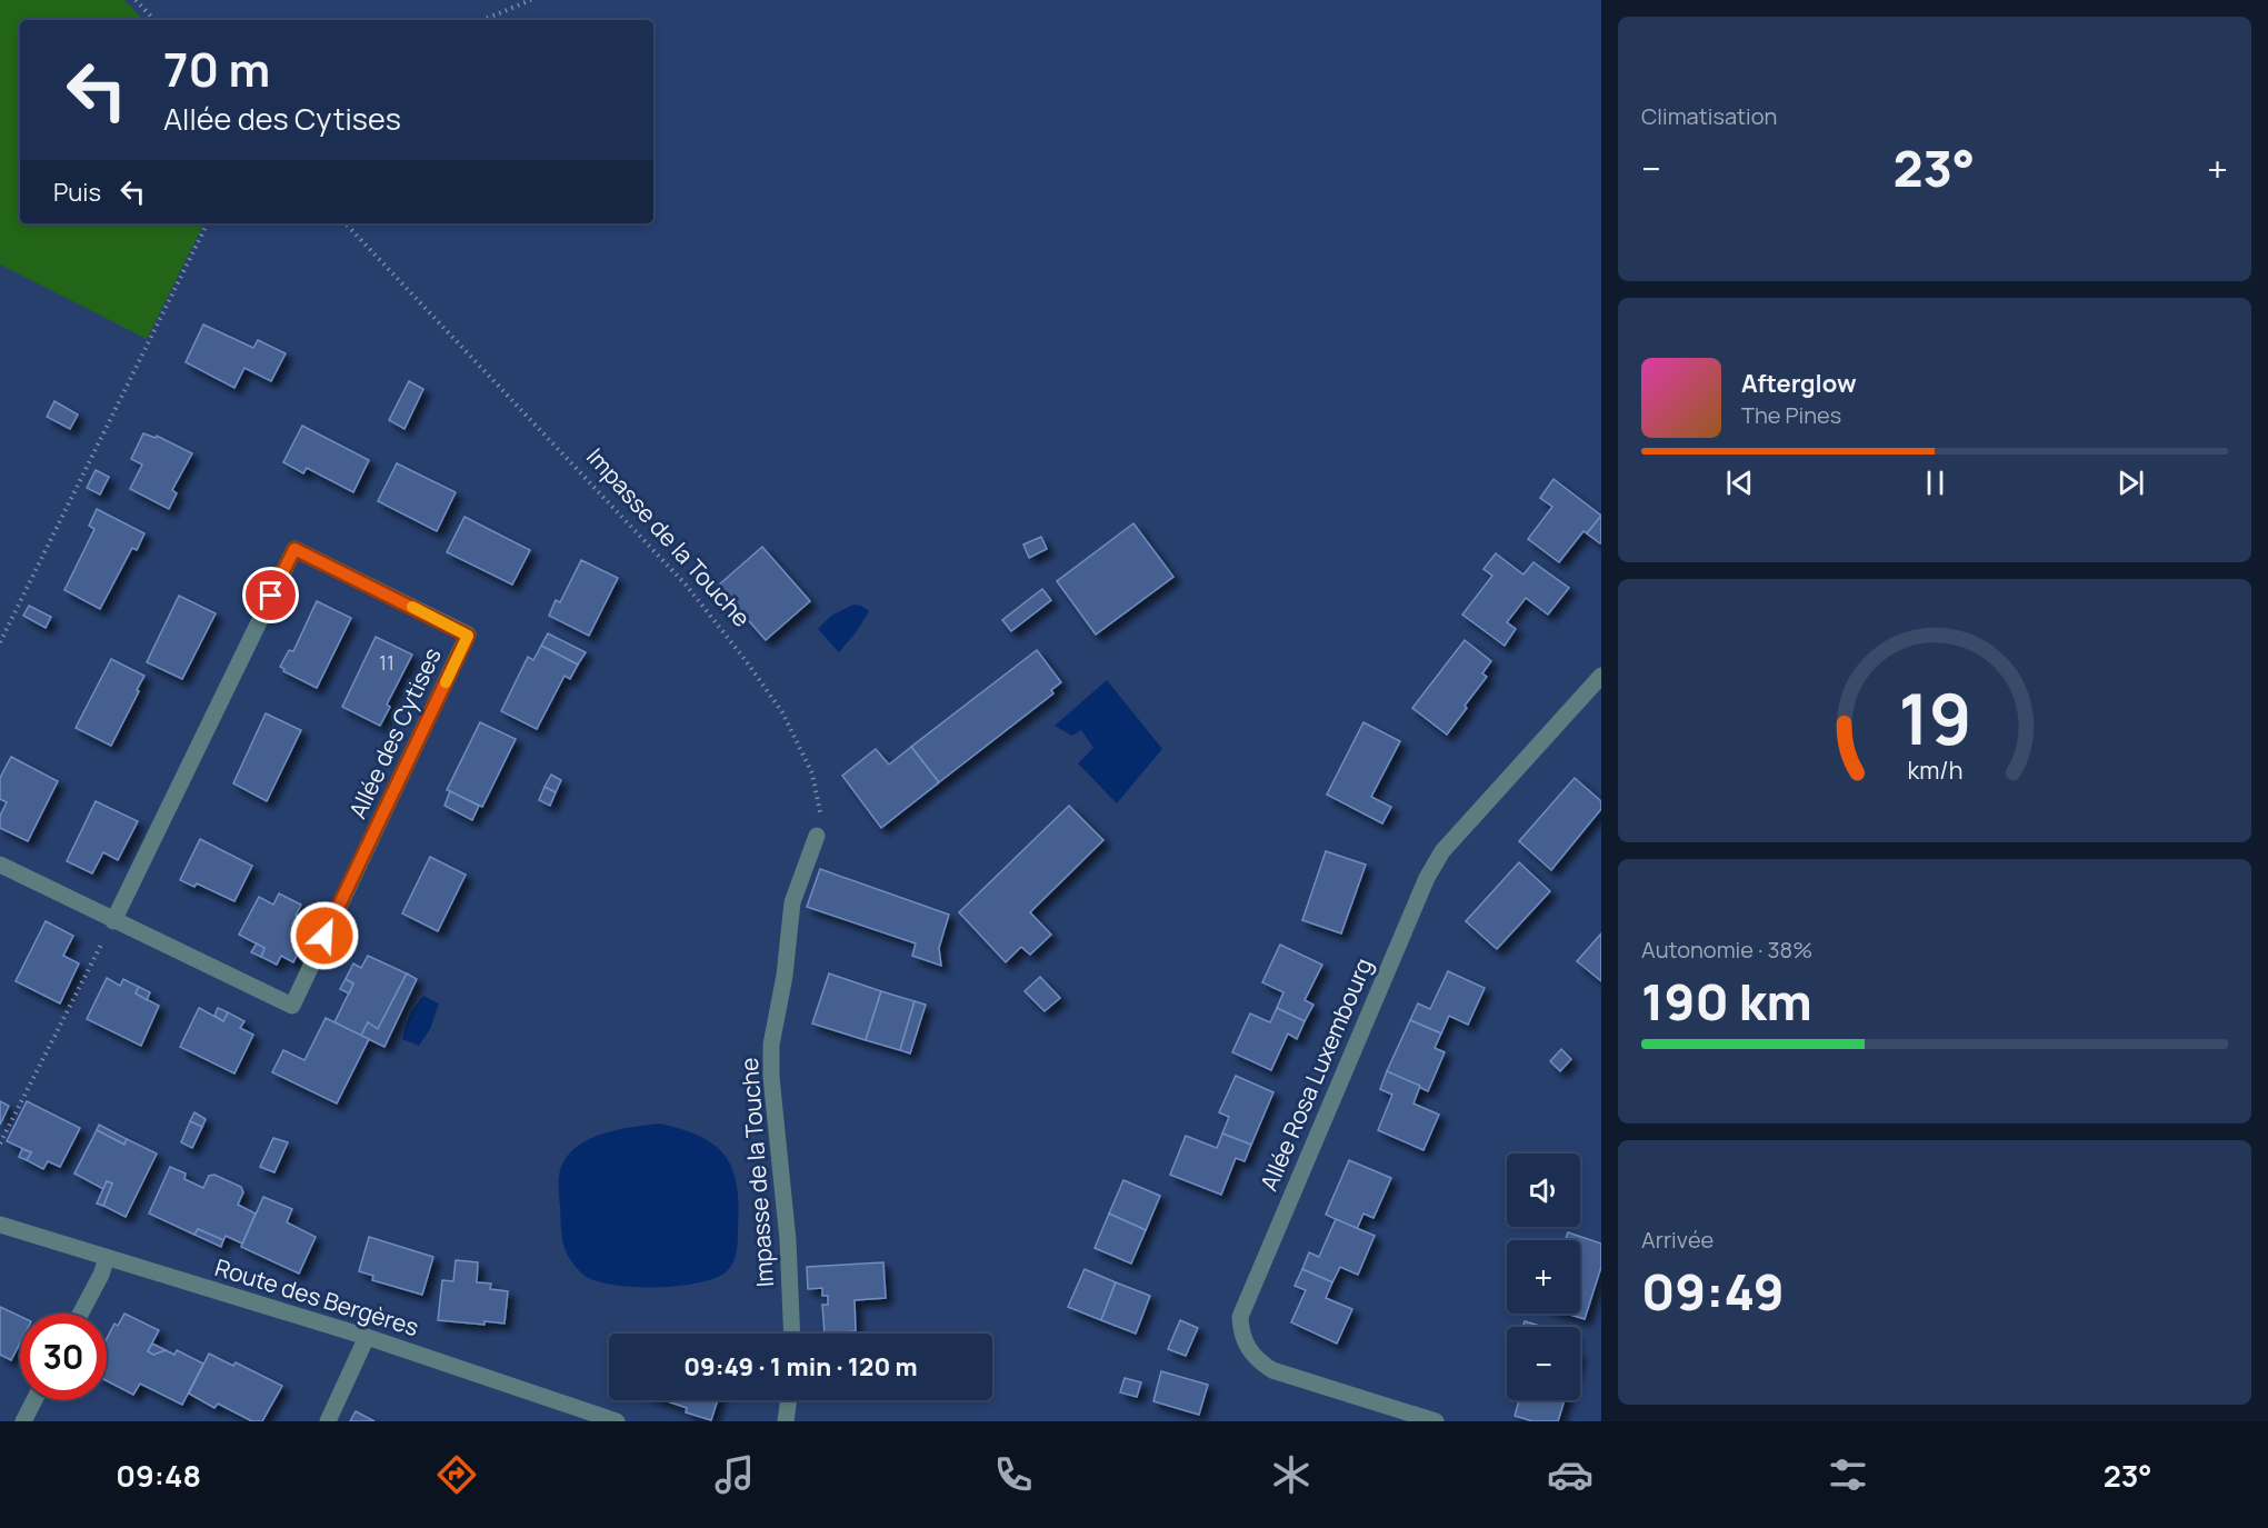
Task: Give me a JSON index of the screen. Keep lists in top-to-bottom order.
{
  "streets": {
    "street": [
      "Impasse de la Touche",
      "Allée des Cytises",
      "Allée Rosa Luxembourg",
      "Route des Bergères"
    ]
  },
  "house_numbers": ["11"],
  "page": {
    "tile": [
      "Climatisation",
      ["Autonomie · 38%", "190 km"],
      ["Arrivée", "09:49"]
    ],
    "turn": ["70 m", "Allée des Cytises"],
    "heat": ["−", "23°", "+"],
    "then": "Puis",
    "song": ["Afterglow", "The Pines"],
    "map_buttons": ["+", "−"],
    "limit": "30",
    "trip": "09:49 · 1 min · 120 m",
    "tabs": ["09:48", "23°"],
    "gauge": ["19", "km/h"]
  }
}
